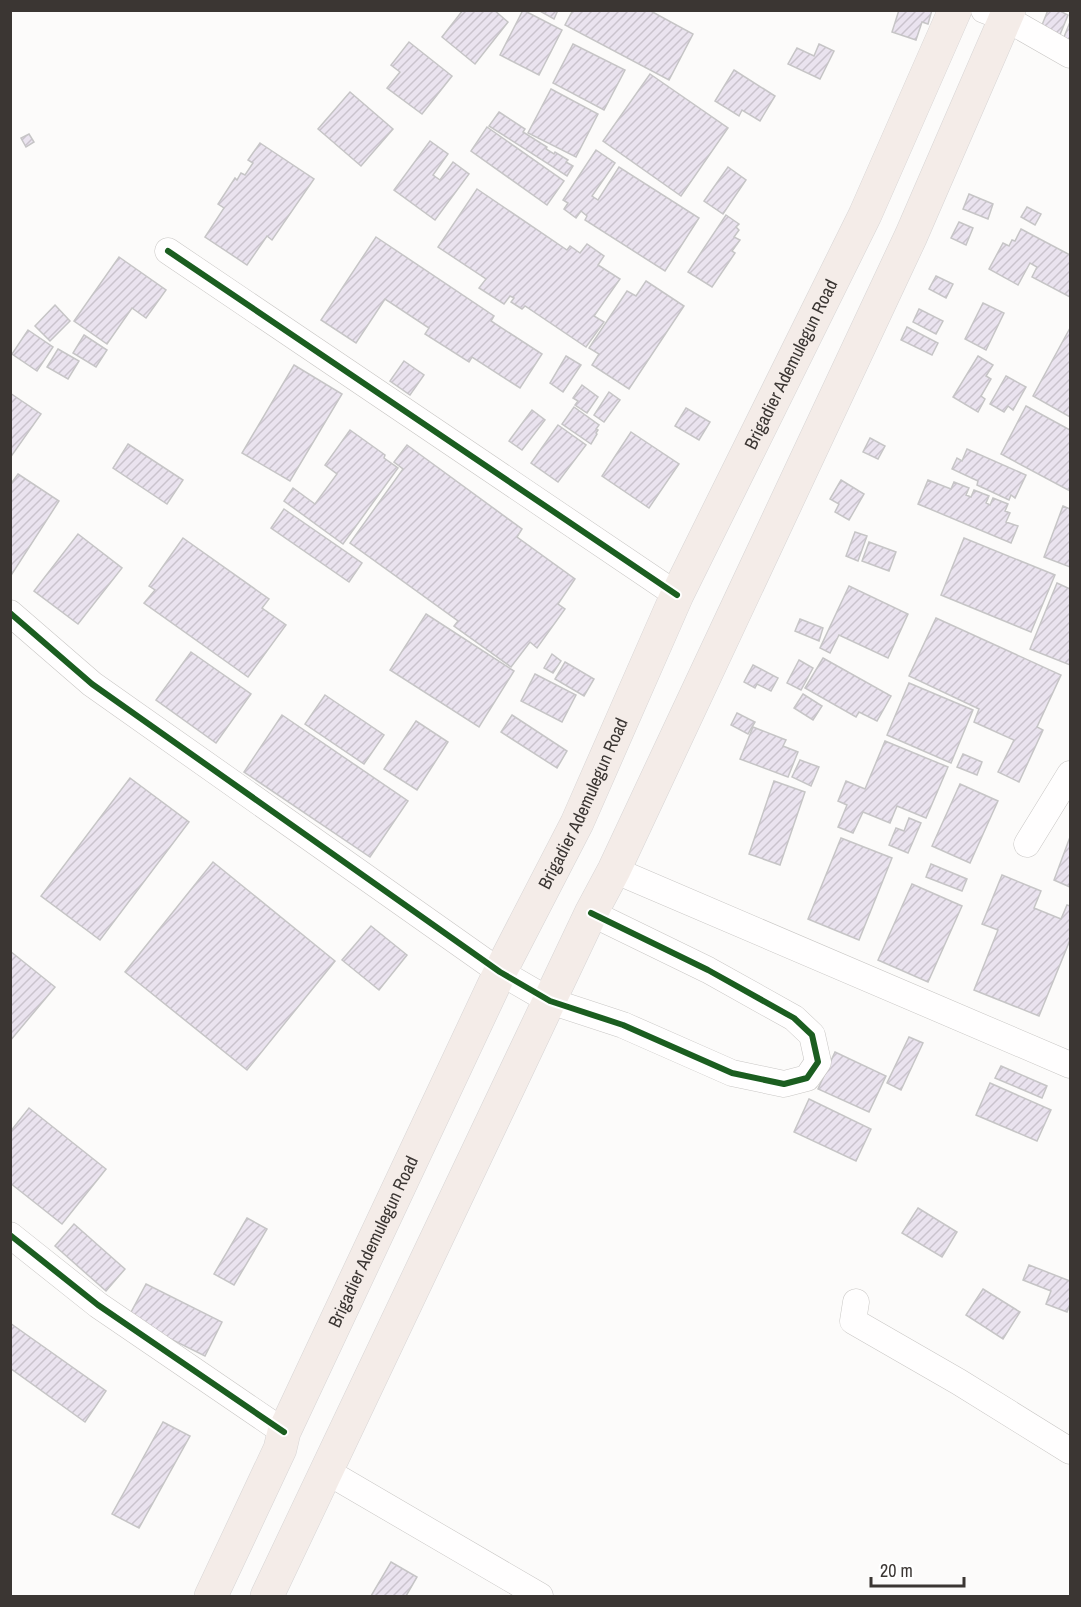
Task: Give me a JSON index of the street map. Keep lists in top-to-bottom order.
{
  "streets": {
    "main road": ["Brigadier Ademulegun Road"]
  },
  "scale_bar": "20 m"
}
